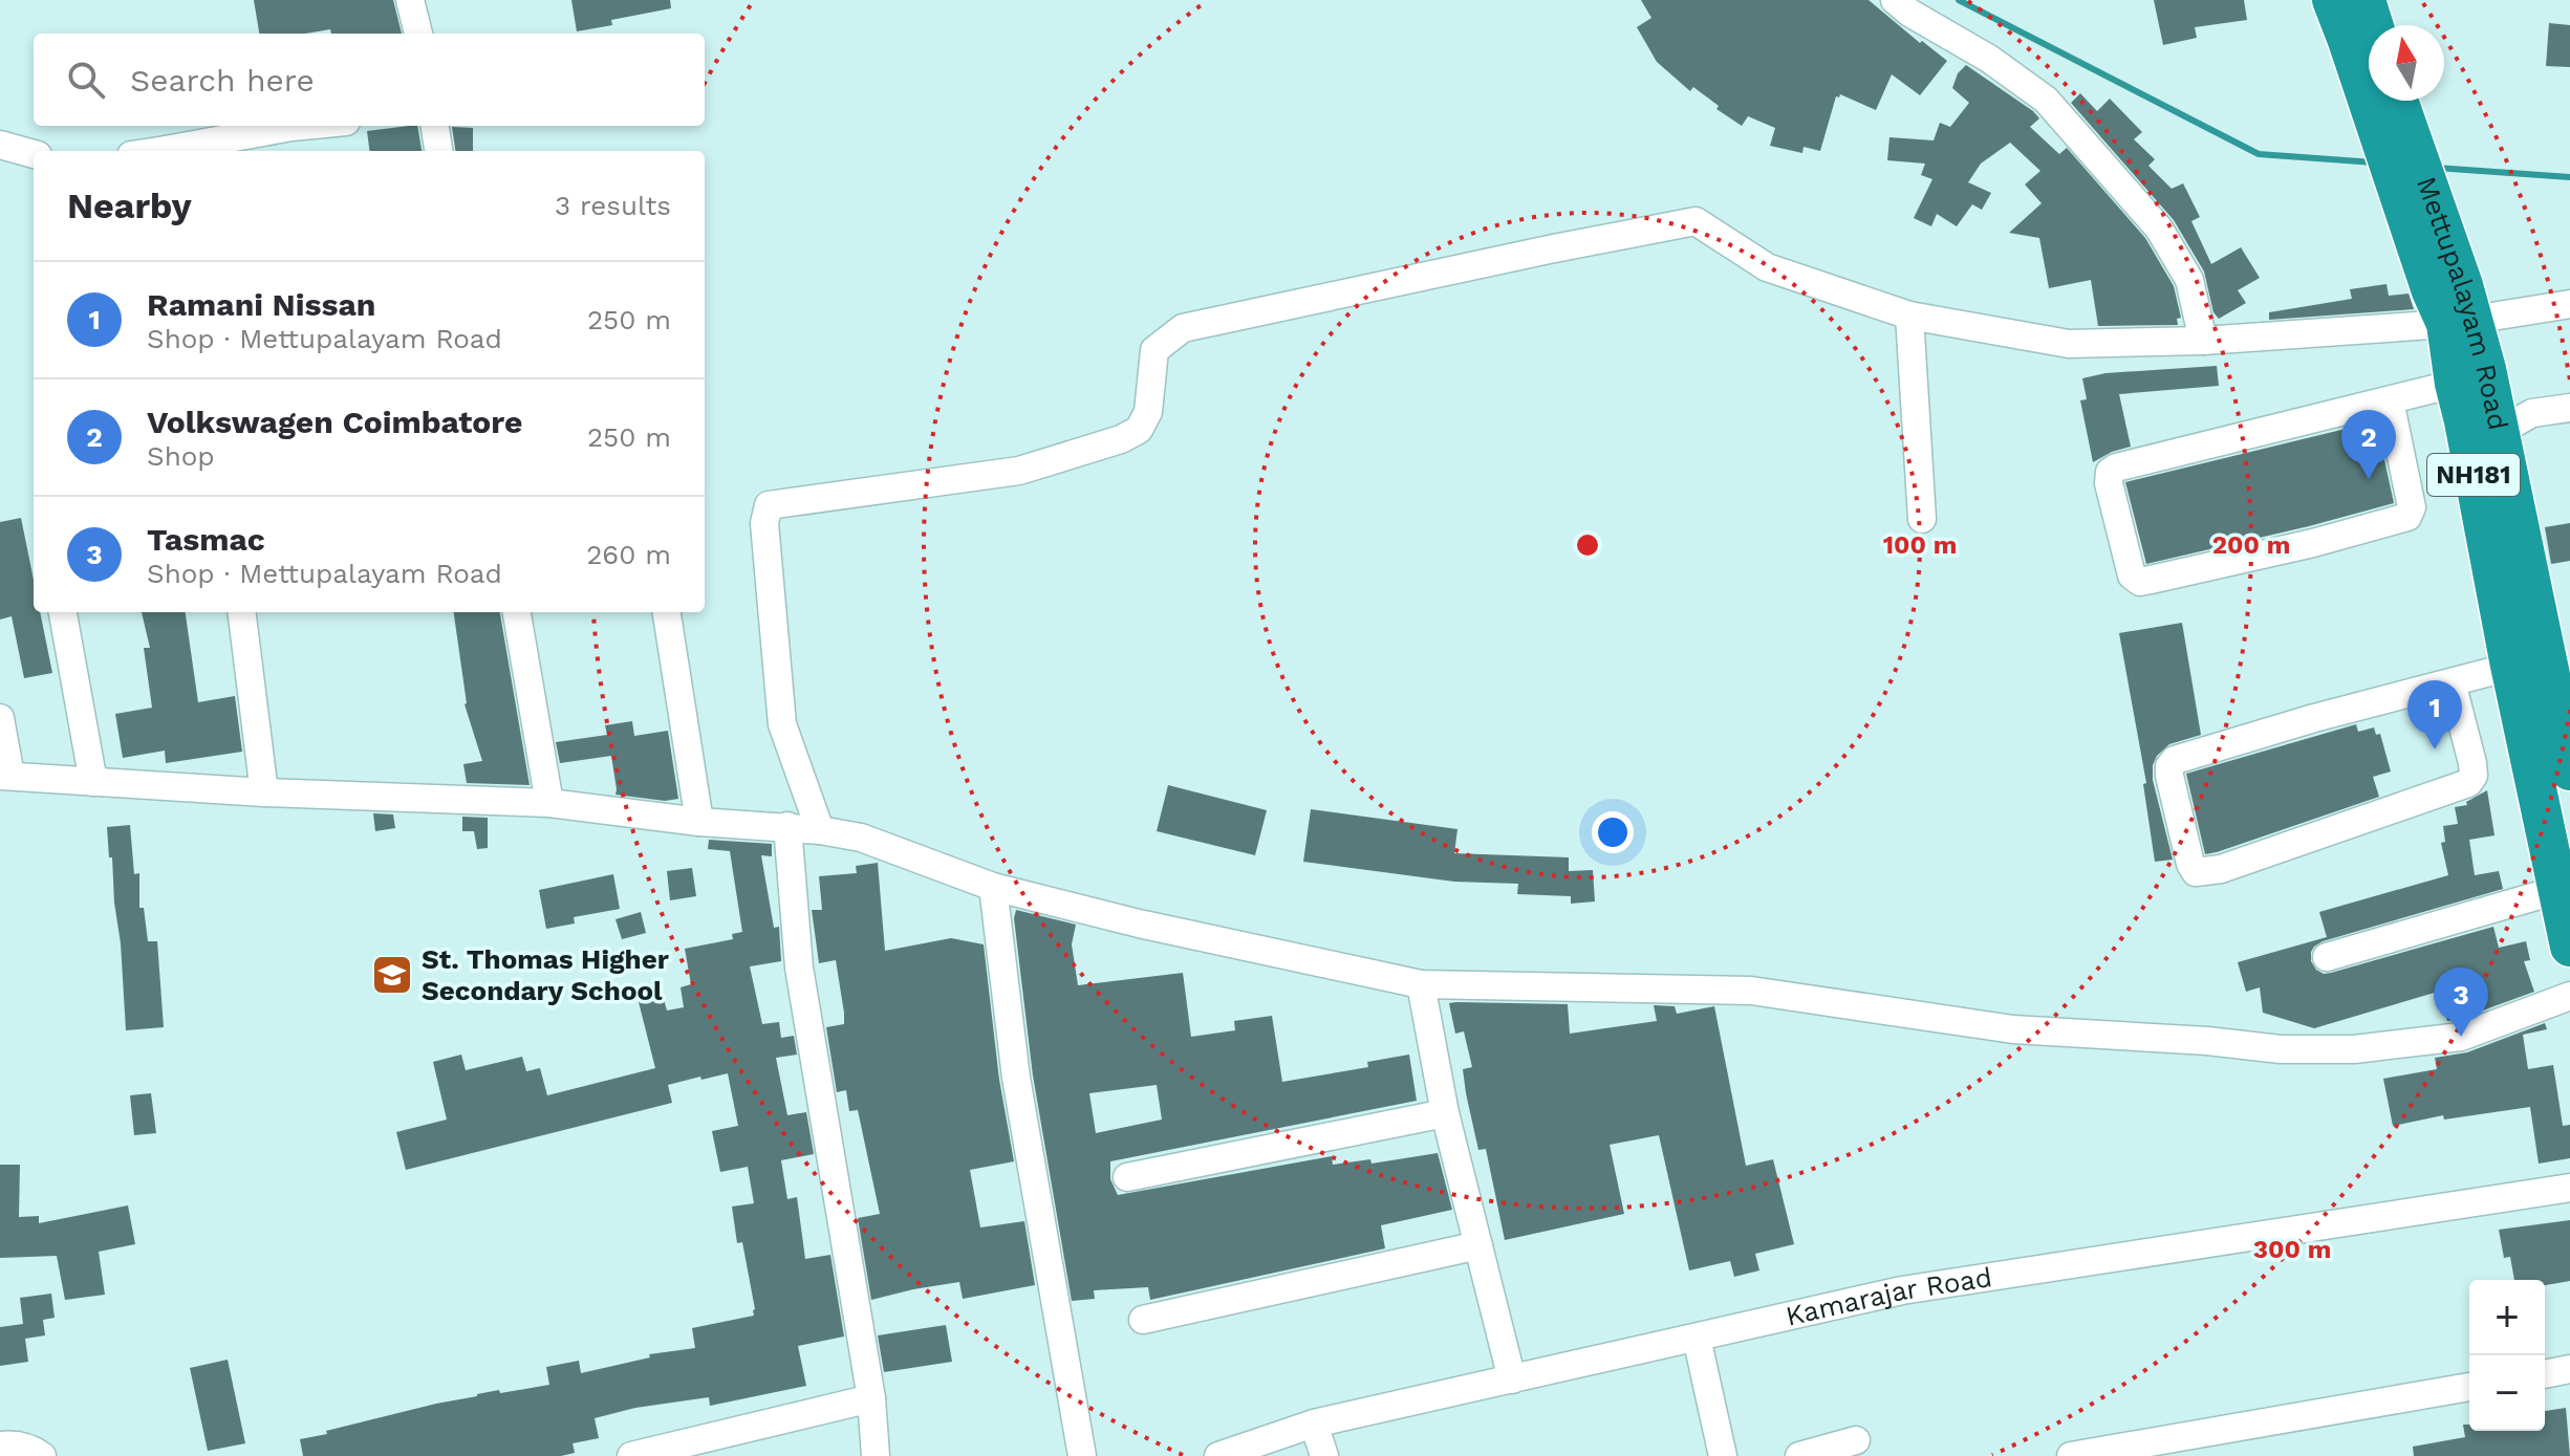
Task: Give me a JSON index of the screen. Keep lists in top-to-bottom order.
{
  "streets": {
    "highway": ["Mettupalayam Road", "NH181"],
    "street": ["Kamarajar Road"]
  },
  "crossings": [
    ["Mettupalayam Road", "NH181"]
  ],
  "places": {
    "school or university": ["St. Thomas Higher Secondary School"]
  },
  "north": "top",
  "page": {
    "search": "Search here",
    "heading": ["Nearby", "3 results"],
    "list": [
      {
        "mark": "1",
        "name": "Ramani Nissan",
        "note": "Shop · Mettupalayam Road",
        "value": "250 m"
      },
      {
        "mark": "2",
        "name": "Volkswagen Coimbatore",
        "note": "Shop",
        "value": "250 m"
      },
      {
        "mark": "3",
        "name": "Tasmac",
        "note": "Shop · Mettupalayam Road",
        "value": "260 m"
      }
    ],
    "pins": ["2", "1", "3"],
    "map_buttons": ["+", "−"]
  },
  "rings": ["100 m", "200 m", "300 m"]
}
